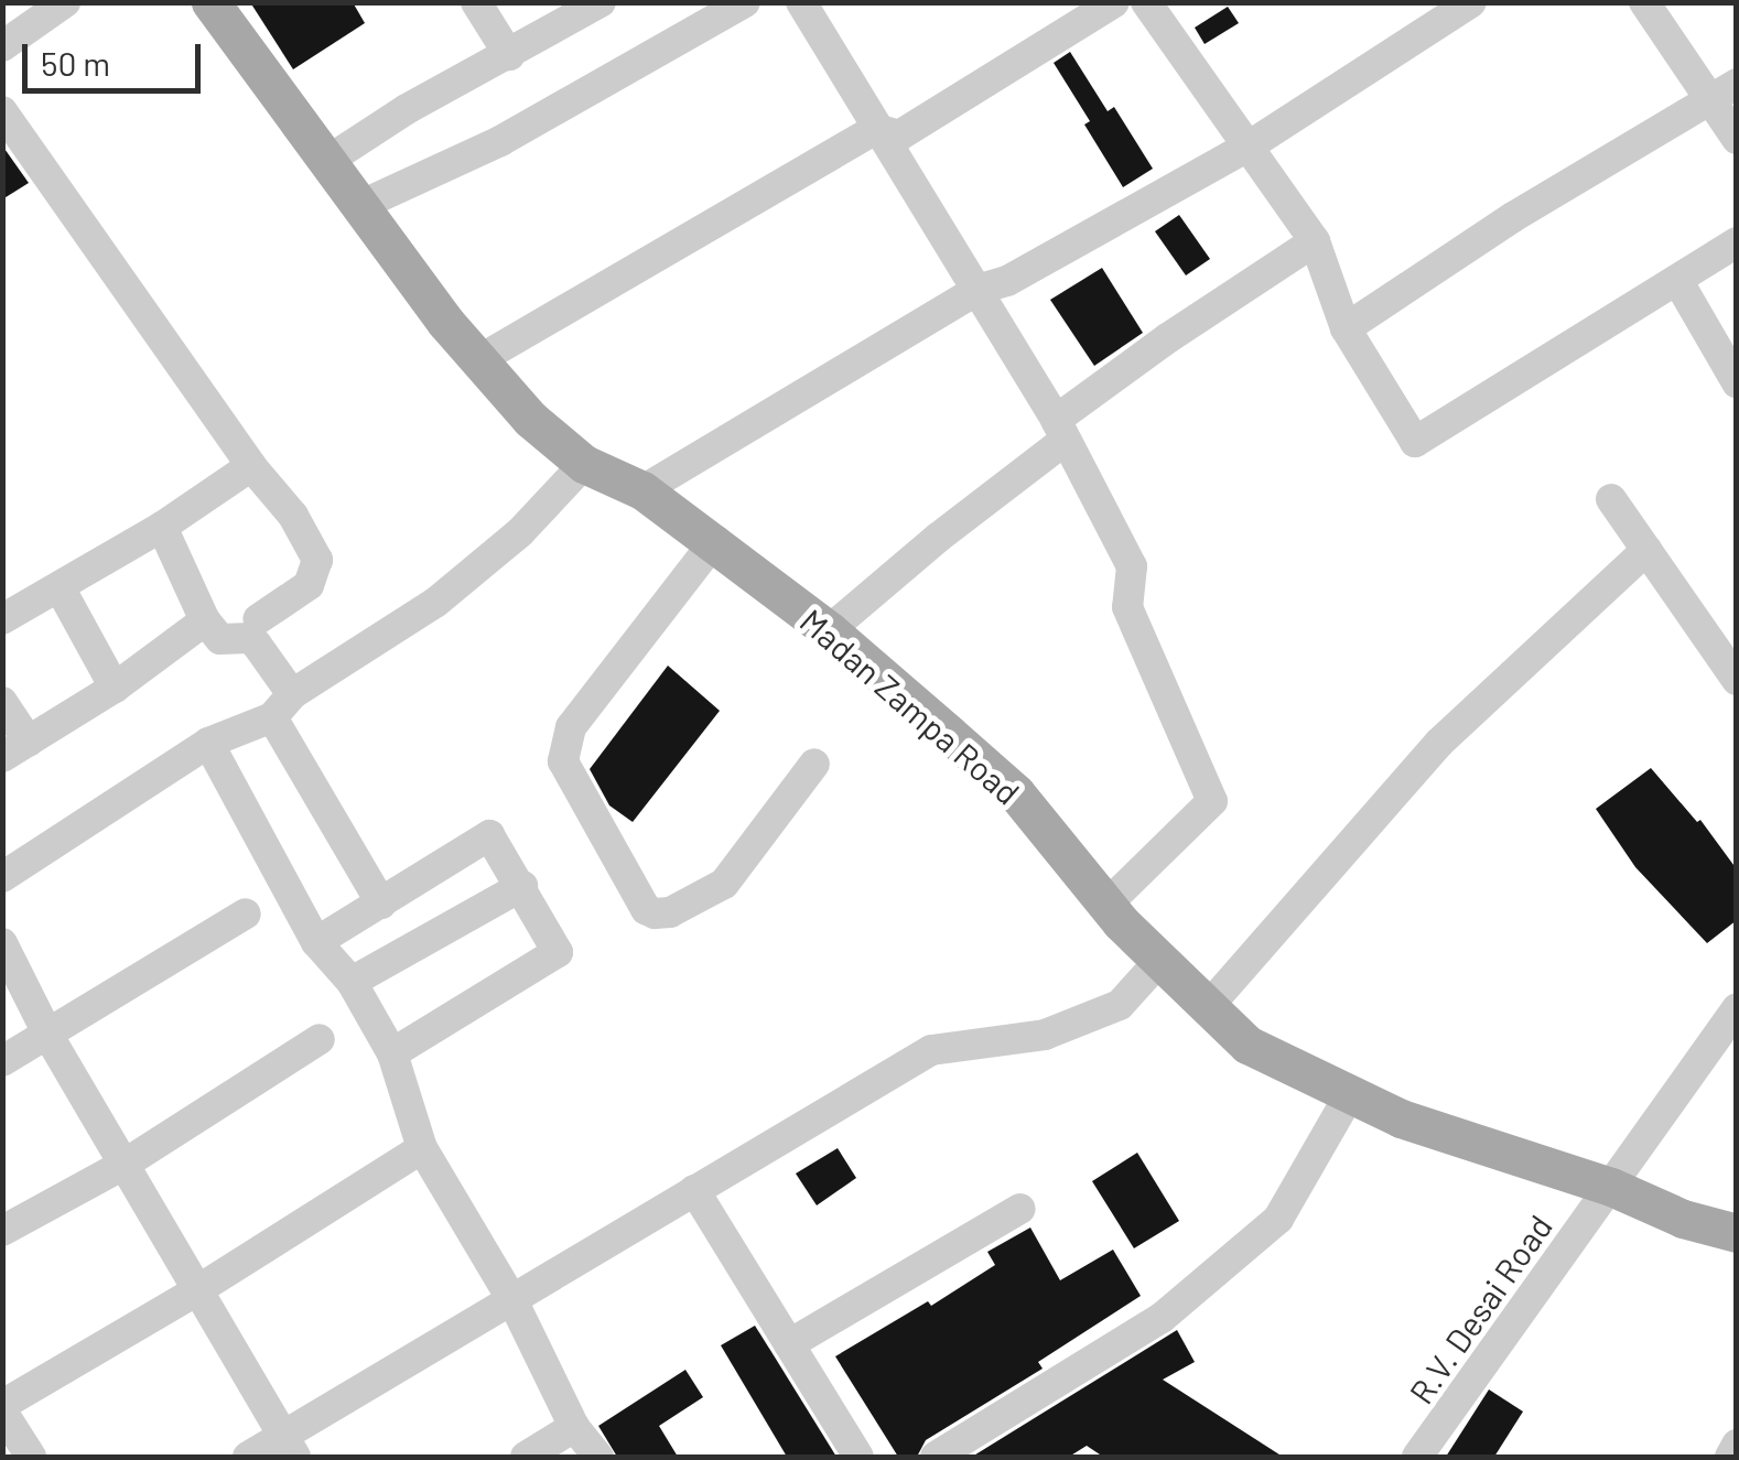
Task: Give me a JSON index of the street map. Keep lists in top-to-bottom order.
{
  "streets": {
    "main road": ["Madan Zampa Road"],
    "street": ["R.V. Desai Road"]
  },
  "crossings": [
    ["Madan Zampa Road", "R.V. Desai Road"]
  ],
  "scale_bar": "50 m"
}
